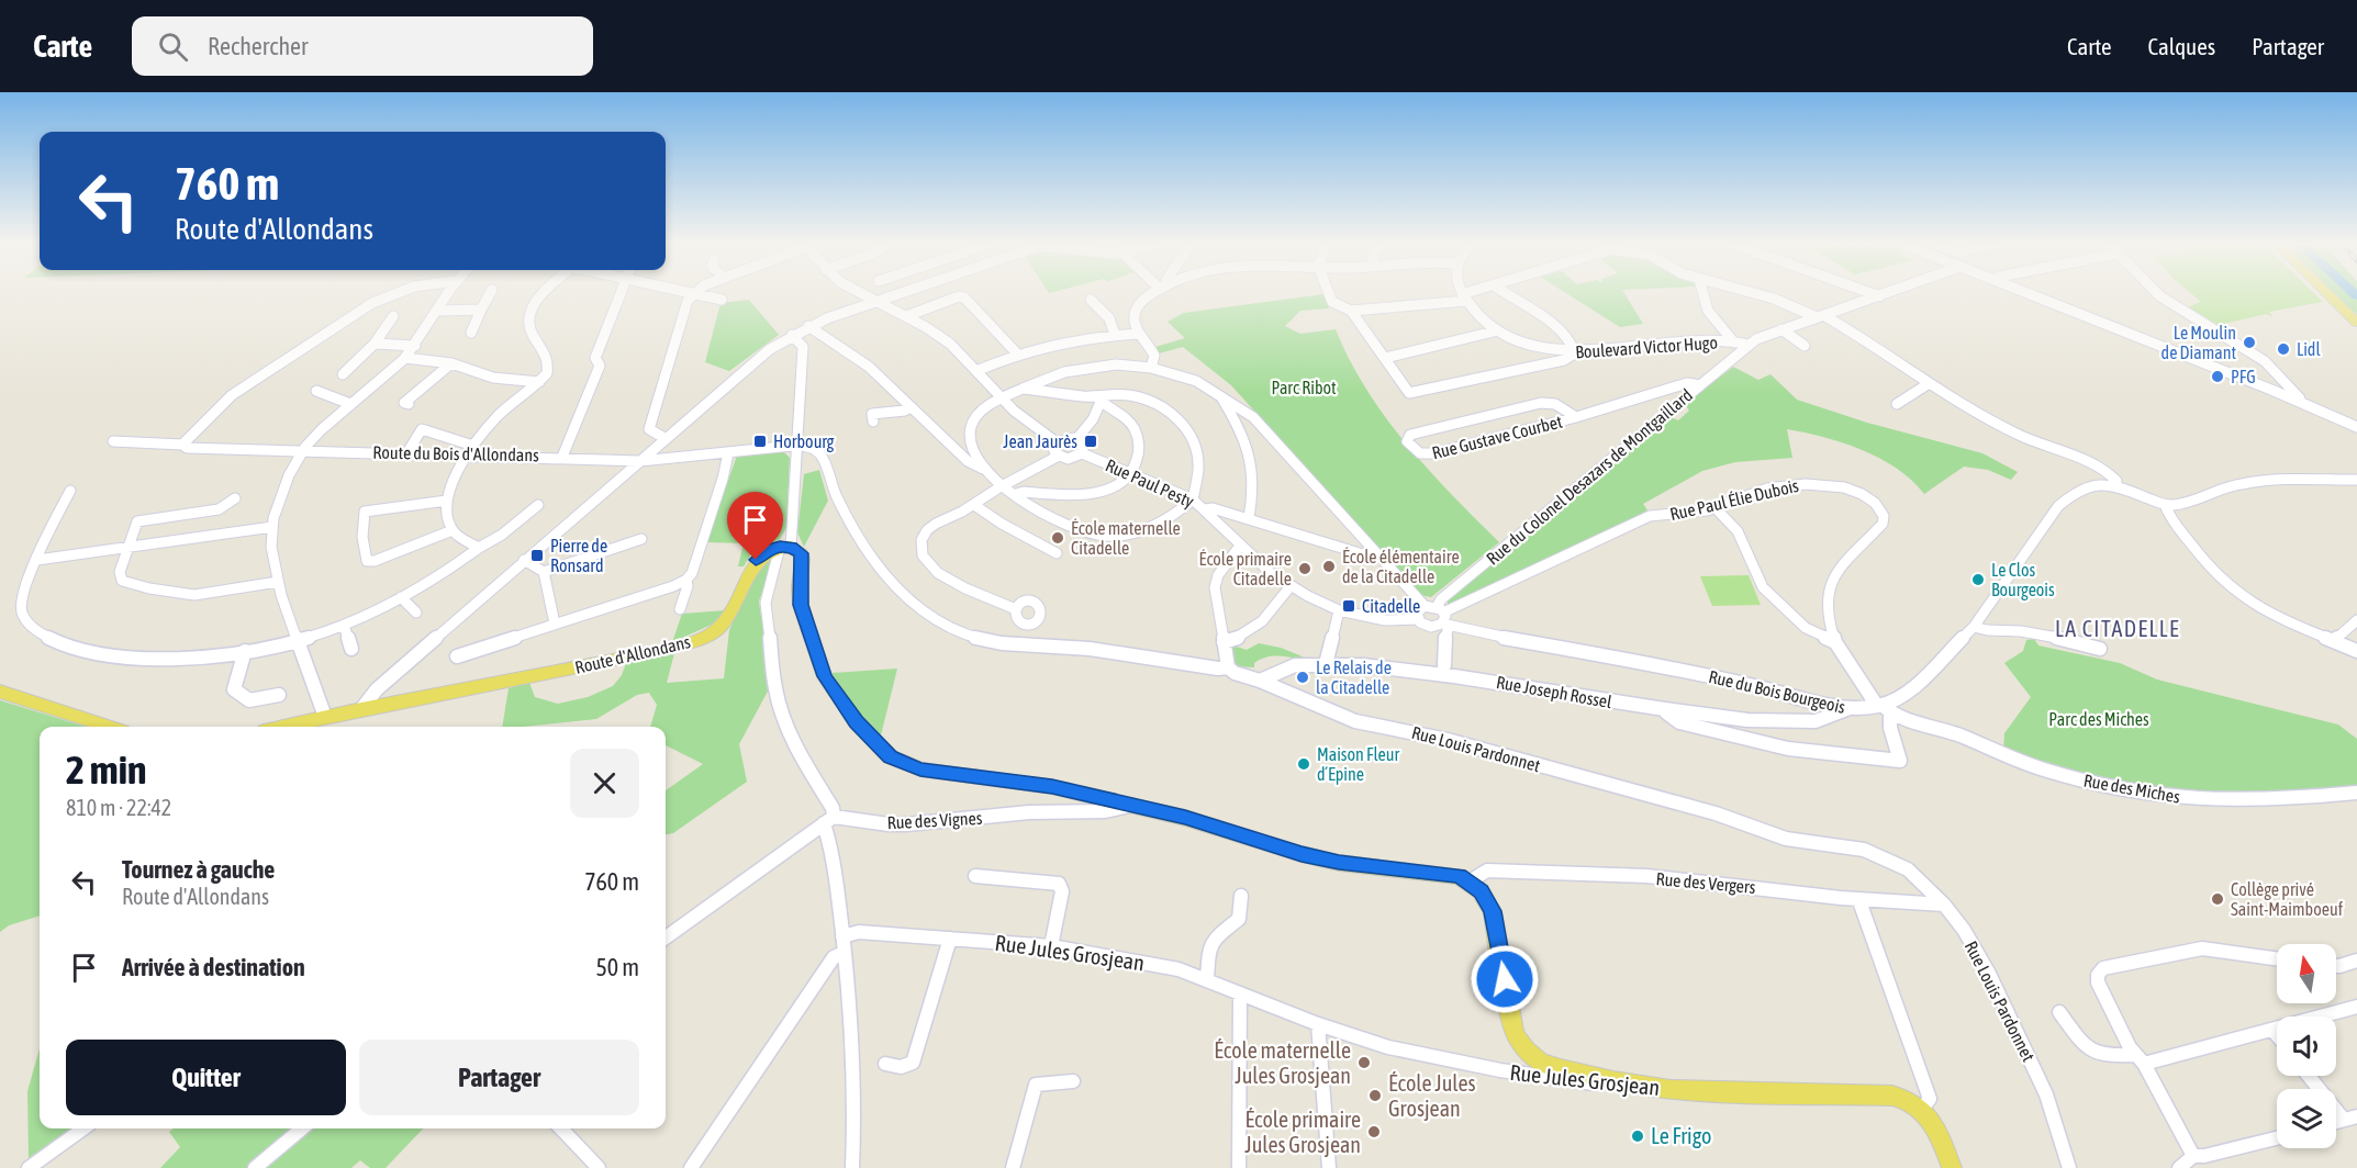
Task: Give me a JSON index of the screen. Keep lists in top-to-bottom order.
{
  "streets": {
    "main road": ["Route d'Allondans", "Rue Jules Grosjean"],
    "street": [
      "Boulevard Victor Hugo",
      "Rue Gustave Courbet",
      "Route du Bois d'Allondans",
      "Rue du Colonel Desazars de Montgaillard",
      "Rue Paul Pesty",
      "Rue Paul Élie Dubois",
      "Rue Joseph Rossel",
      "Rue du Bois Bourgeois",
      "Rue Louis Pardonnet",
      "Rue des Miches",
      "Rue des Vignes",
      "Rue des Vergers"
    ]
  },
  "crossings": [
    ["Boulevard Victor Hugo", "Rue du Colonel Desazars de Montgaillard"],
    ["Rue Gustave Courbet", "Rue du Colonel Desazars de Montgaillard"],
    ["Route du Bois d'Allondans", "Rue Louis Pardonnet"],
    ["Rue du Colonel Desazars de Montgaillard", "Rue Paul Pesty"],
    ["Rue du Colonel Desazars de Montgaillard", "Rue Paul Élie Dubois"],
    ["Rue du Colonel Desazars de Montgaillard", "Rue du Bois Bourgeois"],
    ["Rue Paul Pesty", "Rue du Bois Bourgeois"],
    ["Rue Paul Élie Dubois", "Rue du Bois Bourgeois"],
    ["Rue Joseph Rossel", "Rue du Bois Bourgeois"],
    ["Rue Joseph Rossel", "Rue Louis Pardonnet"],
    ["Rue du Bois Bourgeois", "Rue des Miches"],
    ["Rue Louis Pardonnet", "Rue des Vergers"]
  ],
  "districts": ["LA CITADELLE"],
  "parks": ["Parc Ribot", "Parc des Miches"],
  "places": {
    "other": [
      "Le Moulin de Diamant",
      "Lidl",
      "PFG",
      "École maternelle Citadelle",
      "École élémentaire de la Citadelle",
      "École primaire Citadelle",
      "Le Clos Bourgeois",
      "Le Relais de la Citadelle",
      "Maison Fleur d´Epine",
      "Collège privé Saint-Maimboeuf",
      "École maternelle Jules Grosjean",
      "École Jules Grosjean",
      "École primaire Jules Grosjean",
      "Le Frigo"
    ],
    "transit": [
      "Horbourg",
      "Jean Jaurès",
      "Pierre de Ronsard",
      "Citadelle"
    ]
  },
  "north": "top",
  "page": {
    "header": "Carte",
    "search": "Rechercher",
    "nav": ["Carte", "Calques", "Partager"],
    "turn": ["760 m", "Route d'Allondans"],
    "heading": ["2 min", "810 m · 22:42"],
    "list": [
      {
        "name": "Tournez à gauche",
        "note": "Route d'Allondans",
        "value": "760 m"
      },
      {
        "name": "Arrivée à destination",
        "value": "50 m"
      }
    ],
    "buttons": ["Quitter", "Partager"]
  }
}
